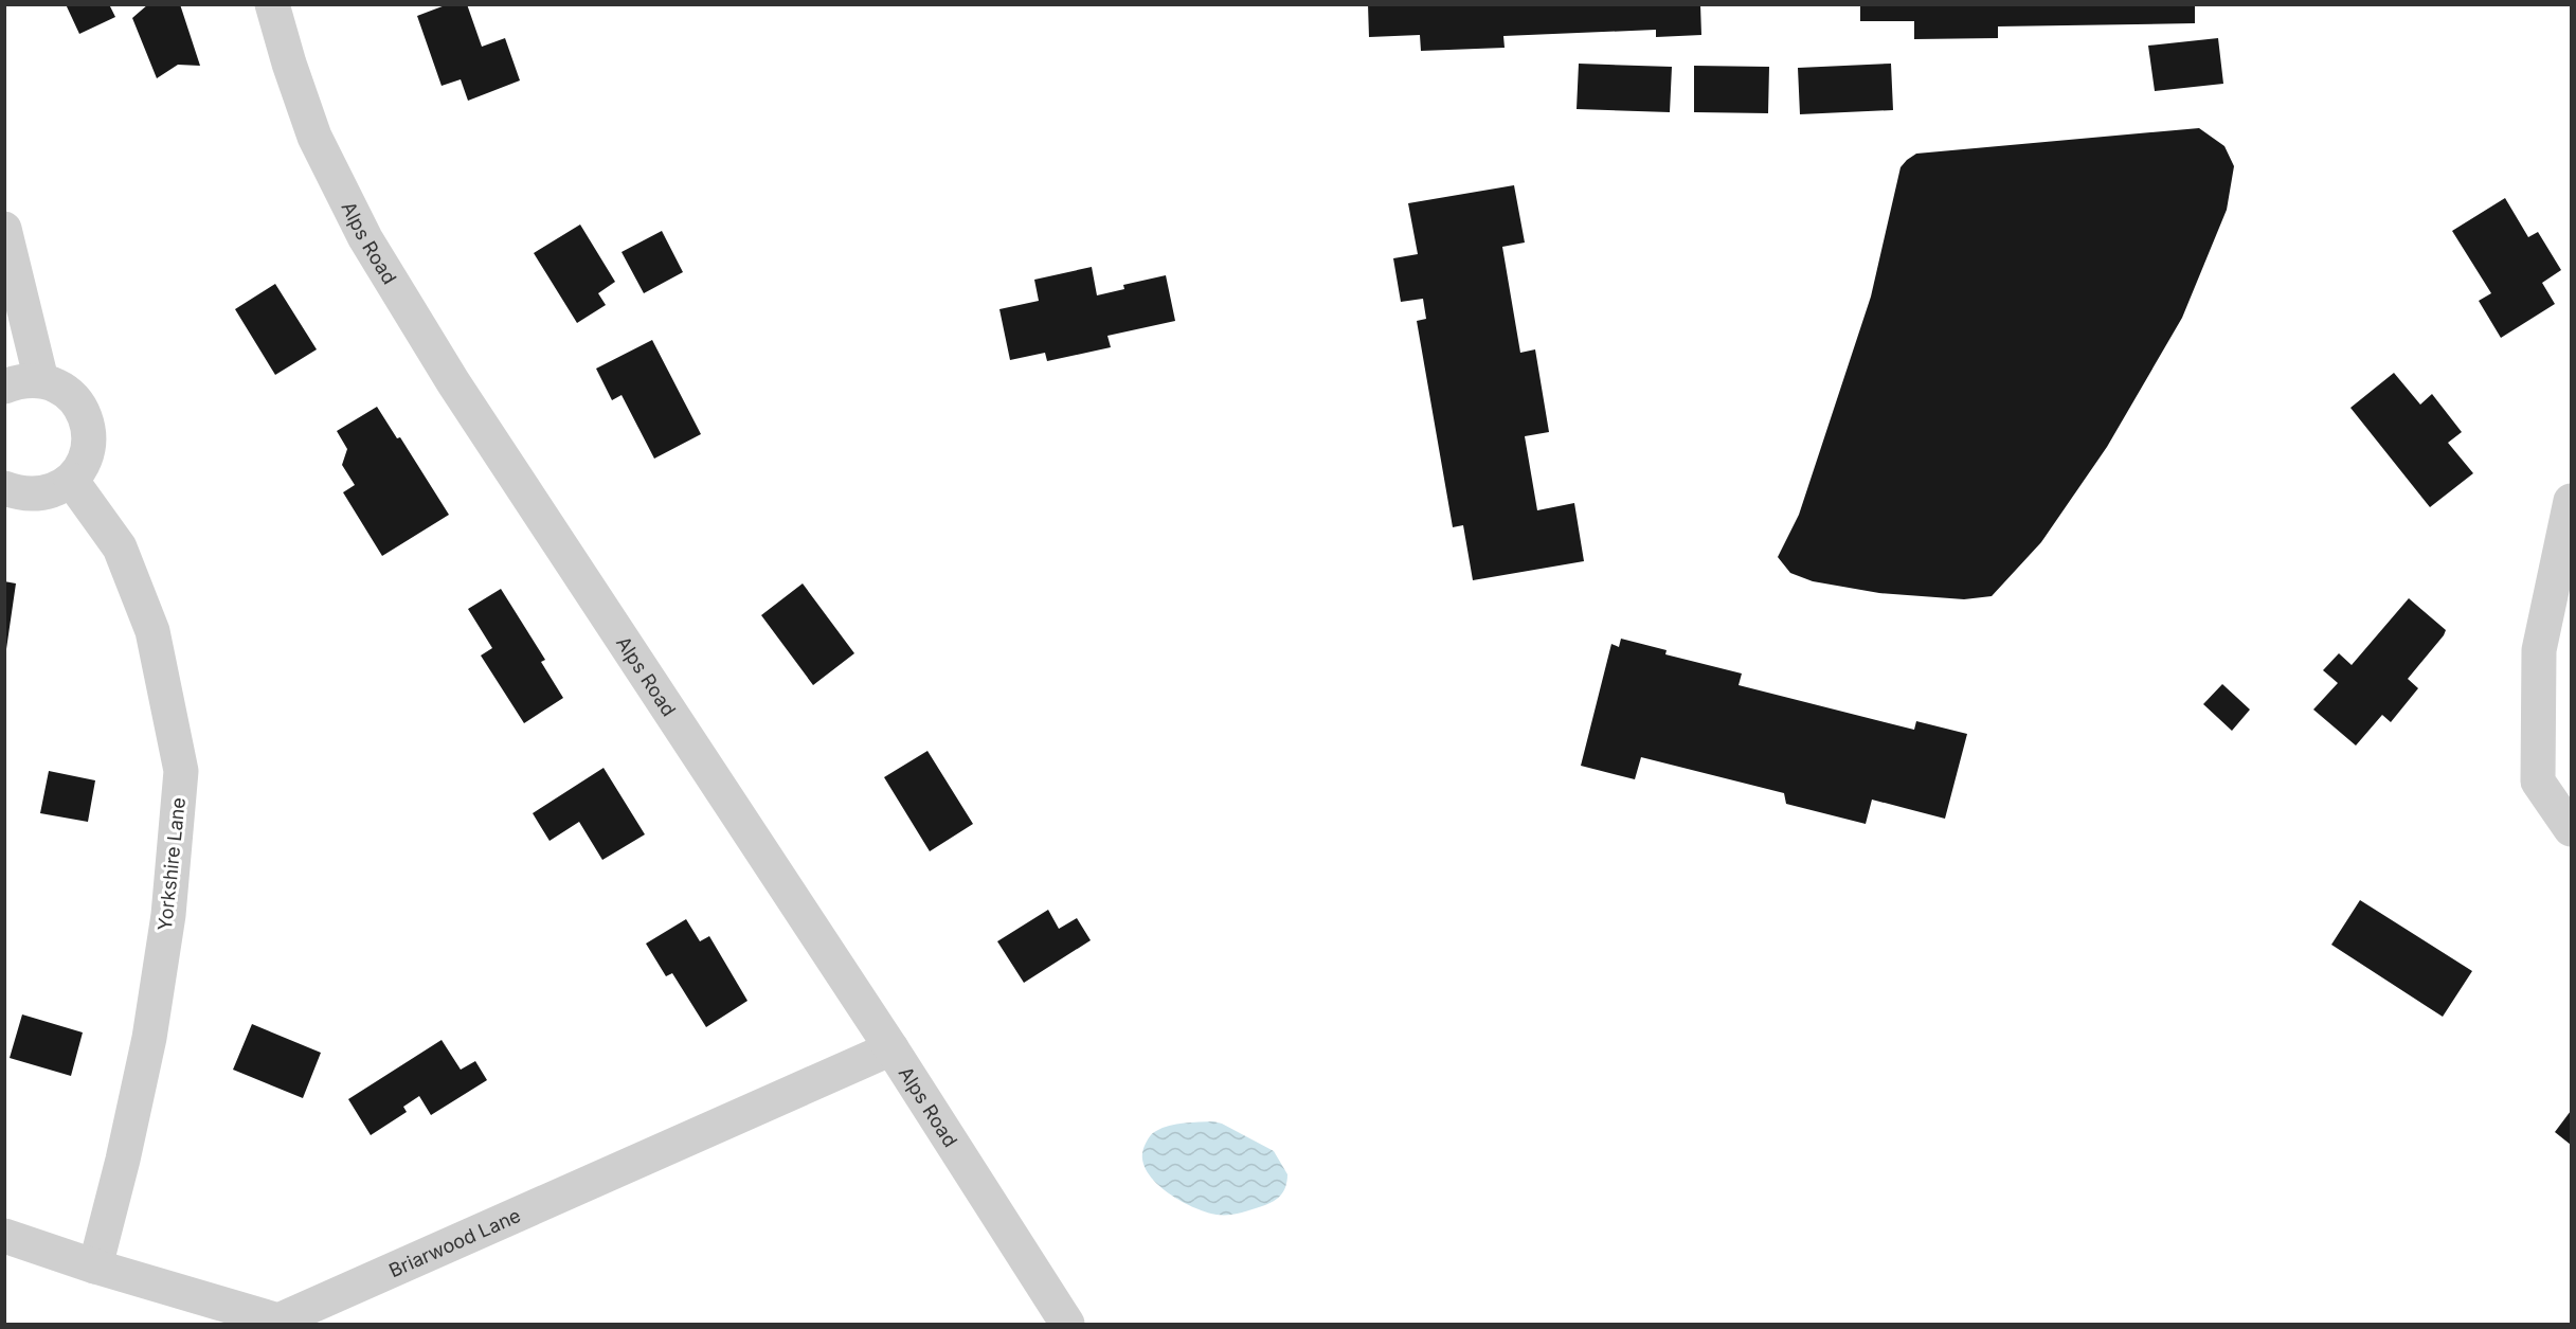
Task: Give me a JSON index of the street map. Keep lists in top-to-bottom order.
{
  "streets": {
    "street": ["Alps Road", "Yorkshire Lane", "Briarwood Lane"]
  },
  "crossings": [
    ["Alps Road", "Briarwood Lane"],
    ["Yorkshire Lane", "Briarwood Lane"]
  ]
}
